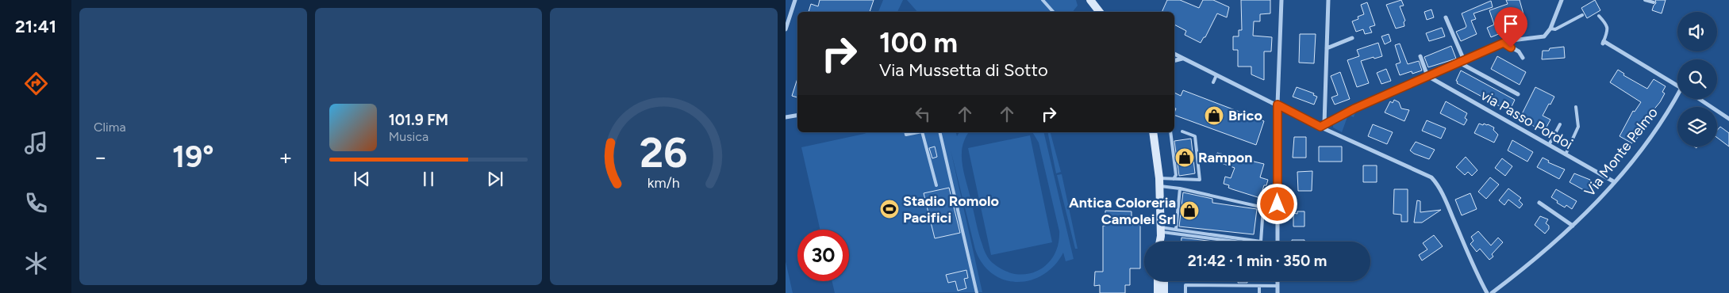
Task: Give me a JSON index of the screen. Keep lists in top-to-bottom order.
{
  "streets": {
    "street": ["via Passo Pordoi", "Via Monte Pelmo"]
  },
  "crossings": [
    ["via Passo Pordoi", "Via Monte Pelmo"]
  ],
  "places": {
    "shop": ["Brico", "Rampon", "Antica Coloreria Camolei Srl"],
    "sports": ["Stadio Romolo Pacifici"]
  },
  "page": {
    "tabs": "21:41",
    "tile": "Clima",
    "turn": ["100 m", "Via Mussetta di Sotto"],
    "song": ["101.9 FM", "Musica"],
    "heat": ["−", "19°", "+"],
    "limit": "30",
    "trip": "21:42 · 1 min · 350 m",
    "gauge": ["26", "km/h"]
  }
}
